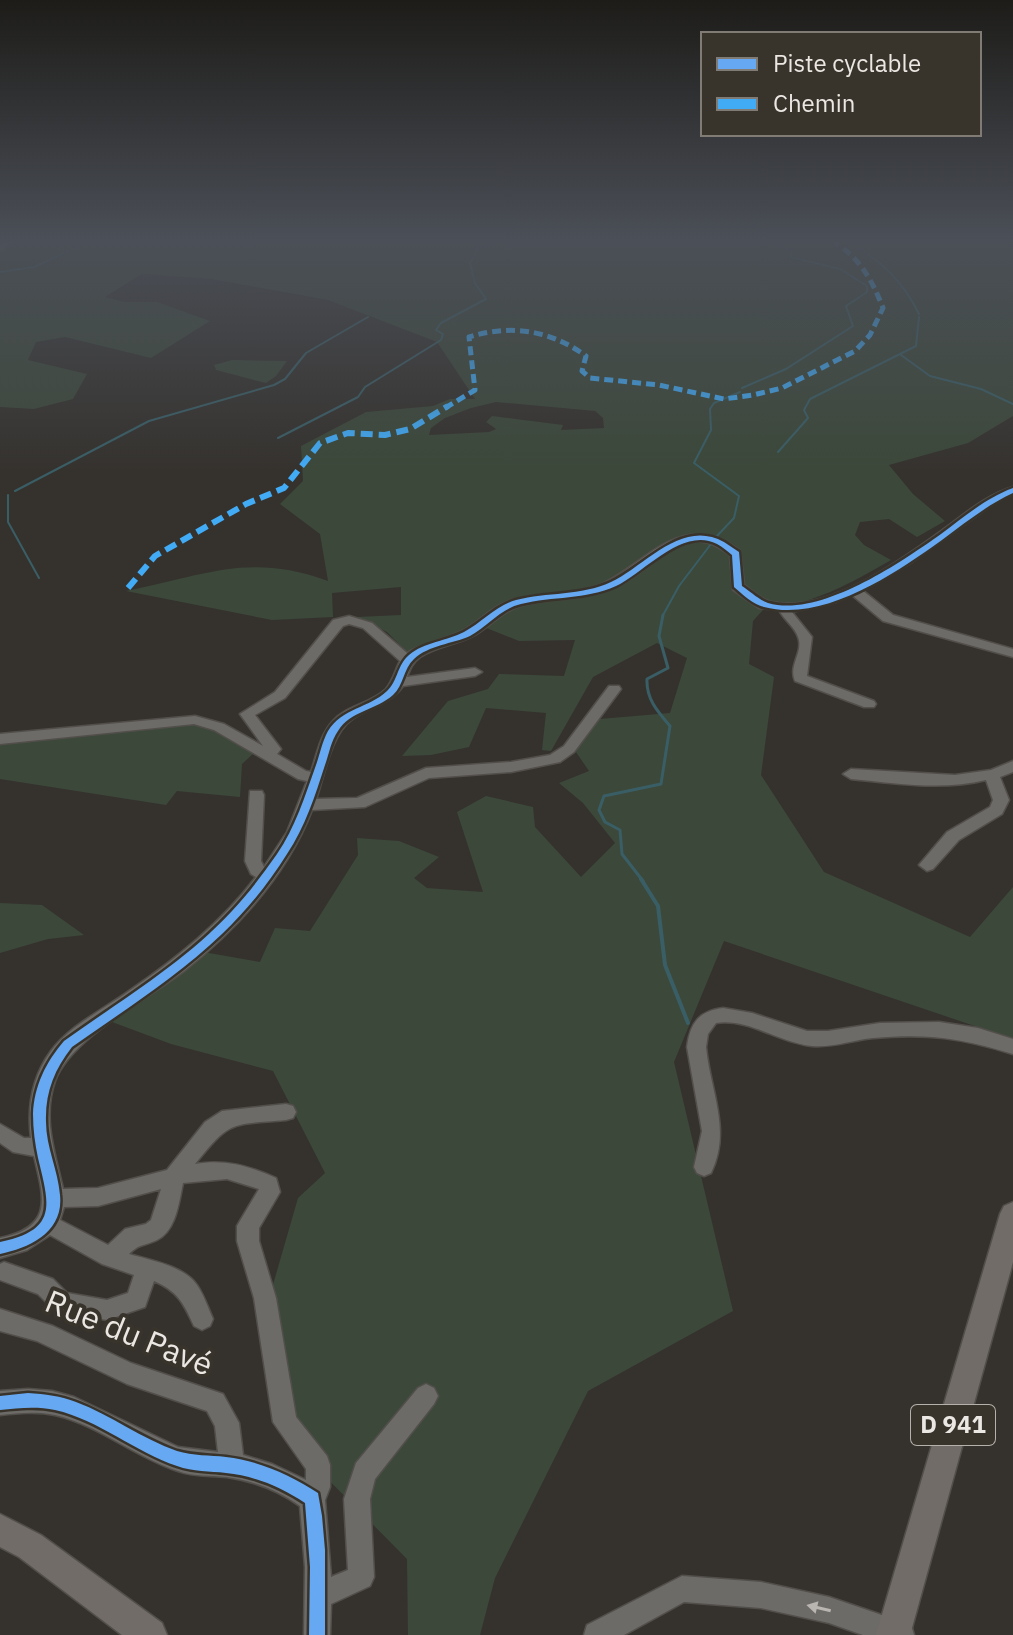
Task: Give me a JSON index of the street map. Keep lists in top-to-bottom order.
{
  "streets": {
    "main road": ["D 941"],
    "street": ["Rue du Pavé"]
  },
  "legend": ["Piste cyclable", "Chemin"]
}
